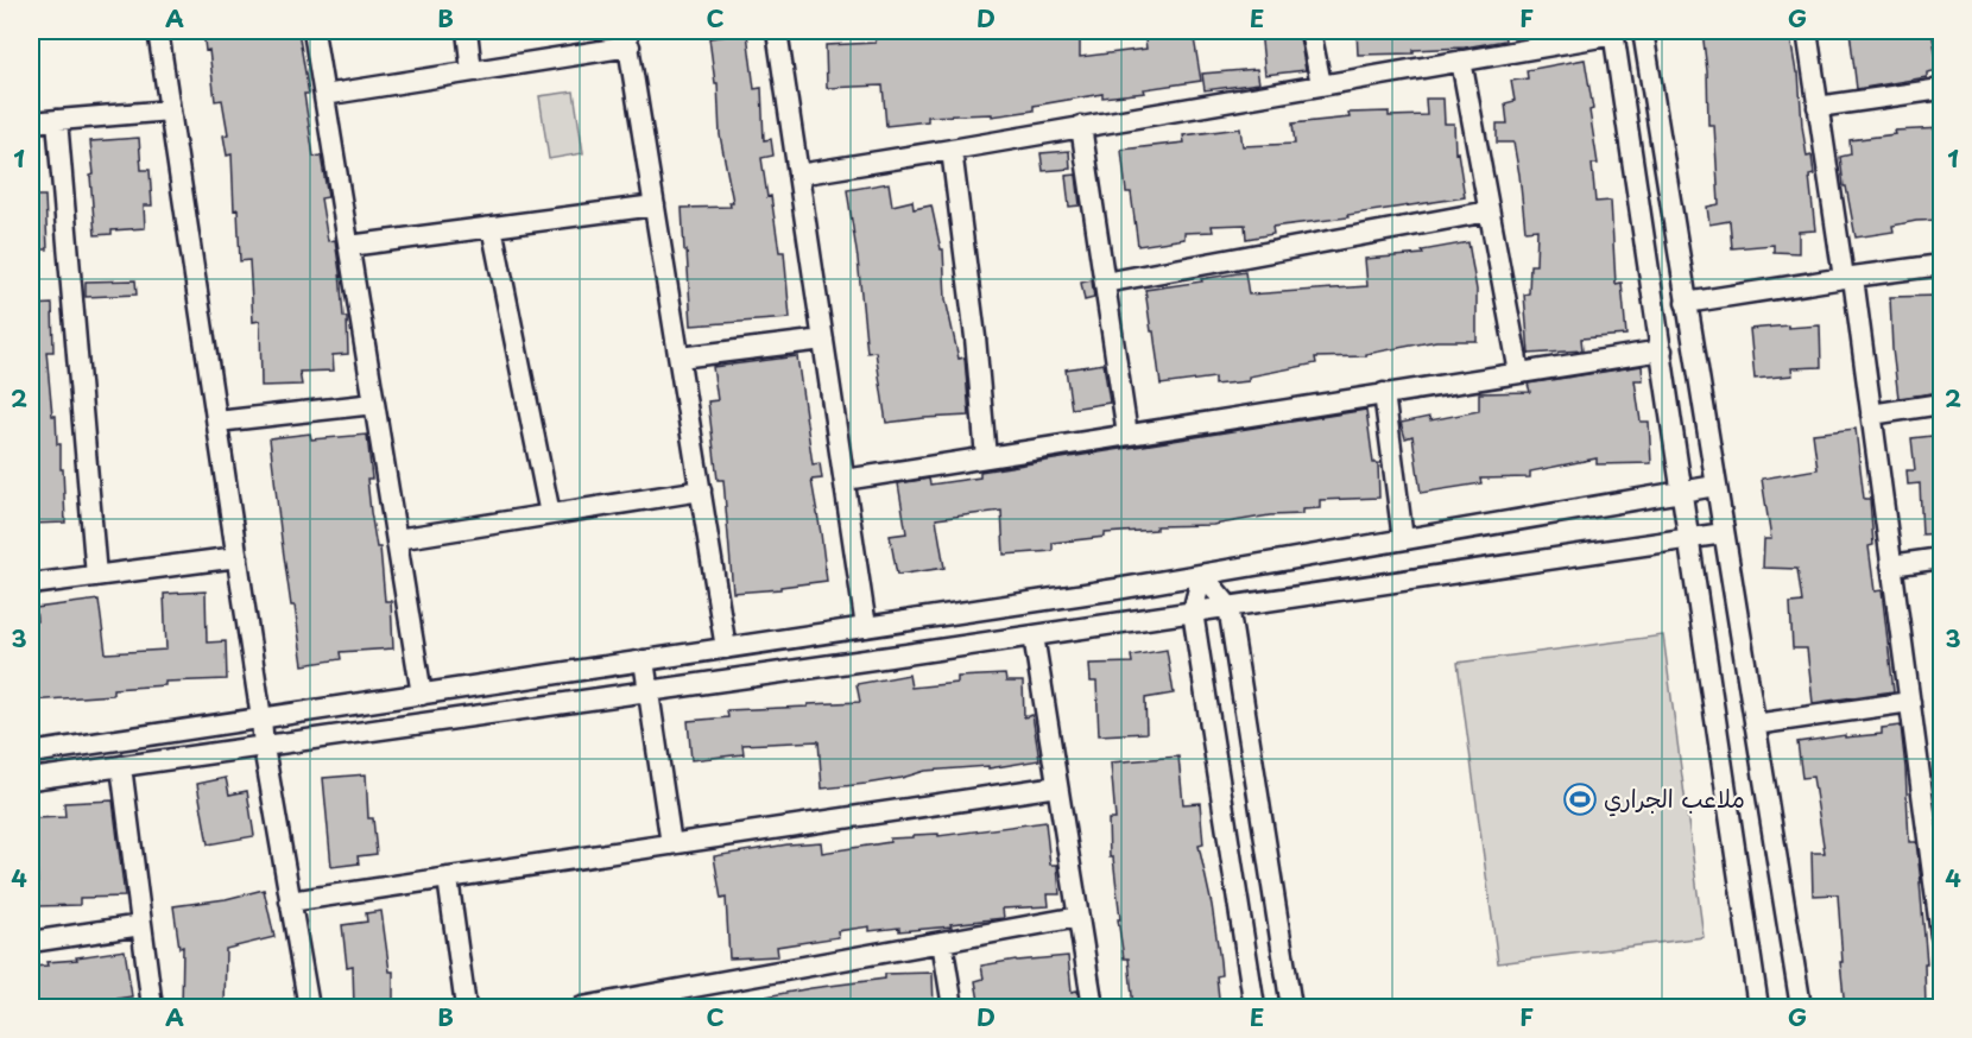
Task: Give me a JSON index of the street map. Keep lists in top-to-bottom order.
{
  "places": {
    "sports": ["ملاعب الجراري"]
  },
  "grid": {
    "columns": [
      "A",
      "B",
      "C",
      "D",
      "E",
      "F",
      "G"
    ],
    "rows": [
      "1",
      "2",
      "3",
      "4"
    ]
  }
}
